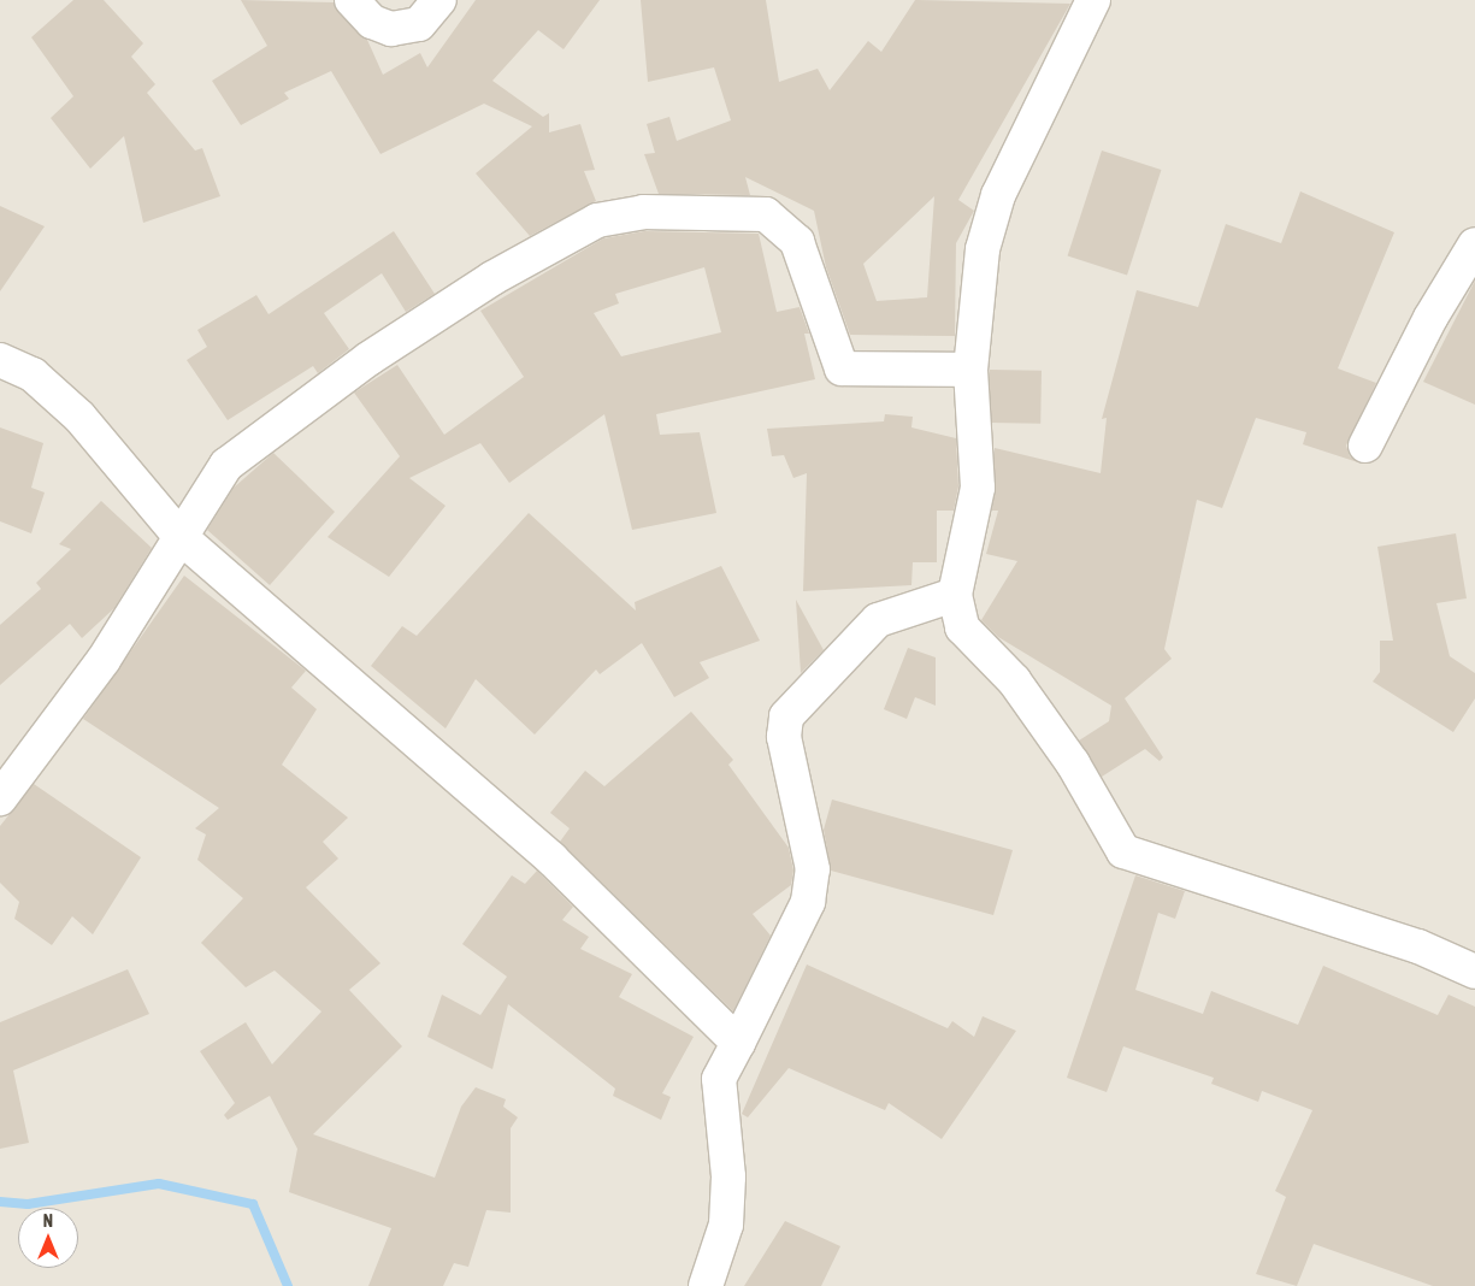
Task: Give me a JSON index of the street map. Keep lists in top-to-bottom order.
{
  "north": "top"
}
